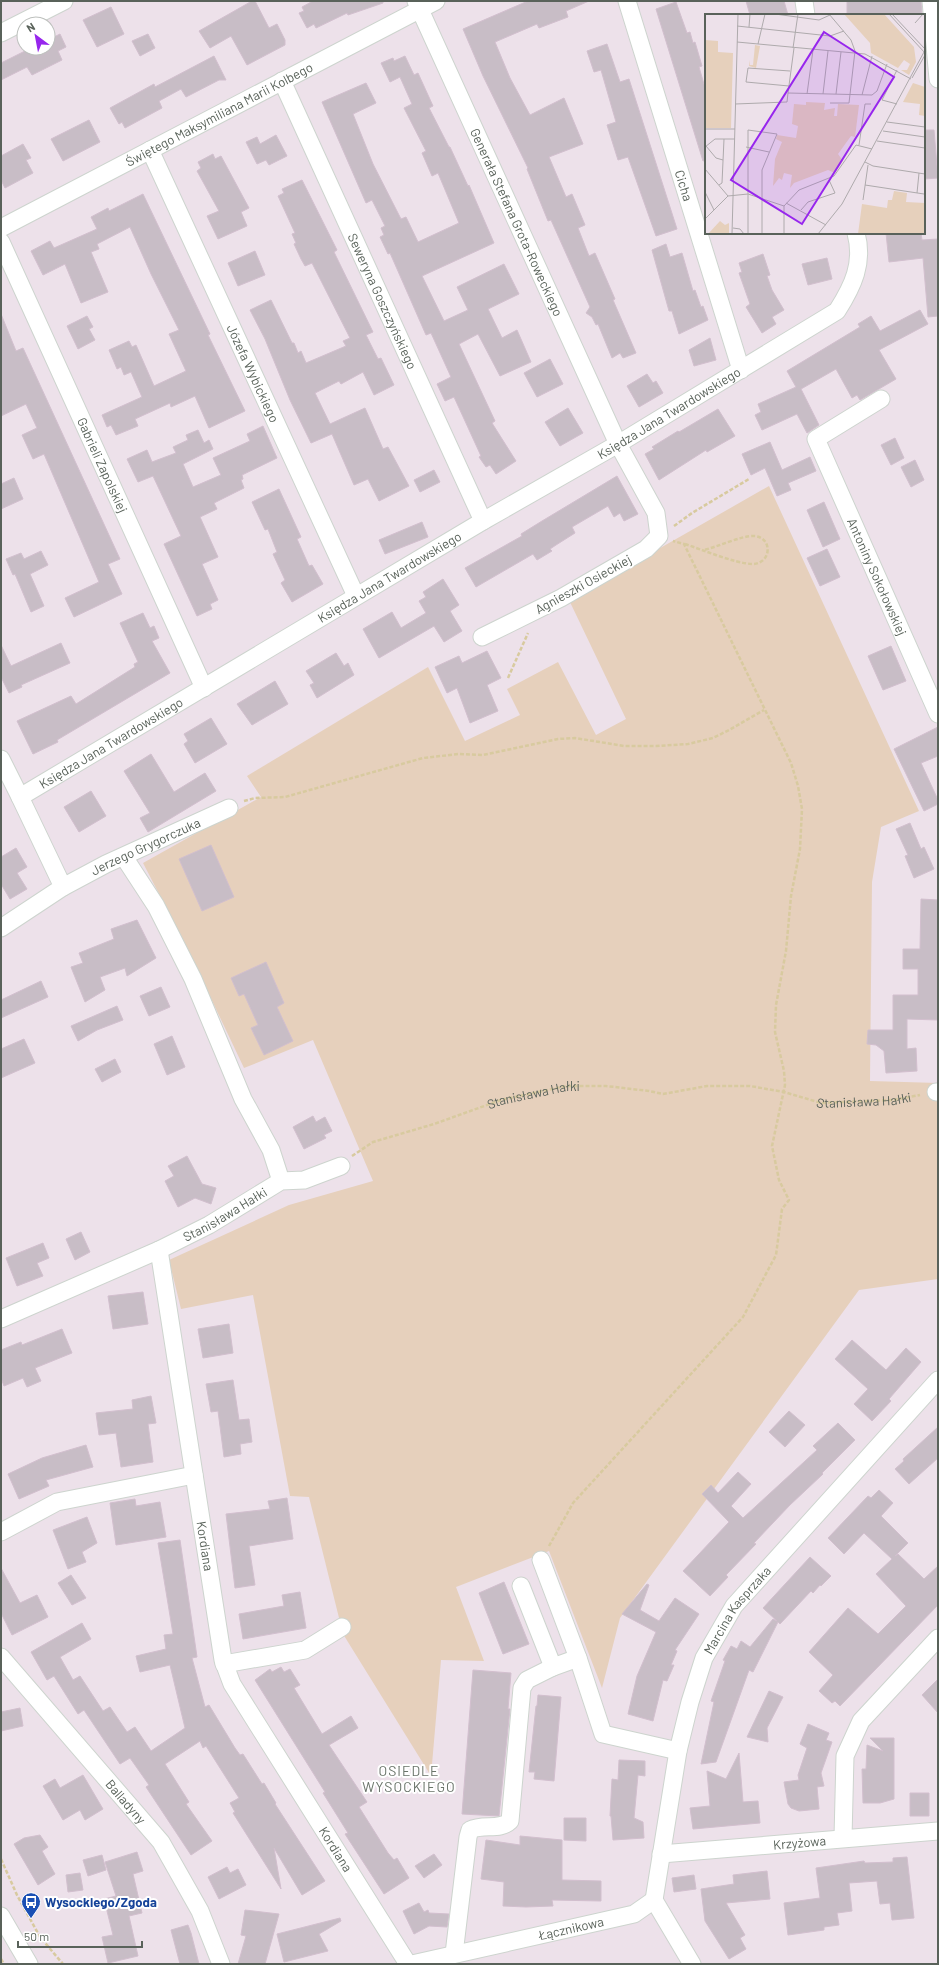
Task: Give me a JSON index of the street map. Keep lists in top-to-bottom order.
{
  "streets": {
    "street": [
      "Świętego Maksymiliana Marii Kolbego",
      "Cicha",
      "Generała Stefana Grota-Roweckiego",
      "Seweryna Goszczyńskiego",
      "Józefa Wybickiego",
      "Księdza Jana Twardowskiego",
      "Gabrieli Zapolskiej",
      "Antoniny Sokołowskiej",
      "Agnieszki Osieckiej",
      "Jerzego Grygorczuka",
      "Stanisława Hałki",
      "Kordiana",
      "Marcina Kasprzaka",
      "Balladyny",
      "Krzyżowa",
      "Łącznikowa"
    ]
  },
  "crossings": [
    ["Świętego Maksymiliana Marii Kolbego", "Generała Stefana Grota-Roweckiego"],
    ["Świętego Maksymiliana Marii Kolbego", "Seweryna Goszczyńskiego"],
    ["Świętego Maksymiliana Marii Kolbego", "Józefa Wybickiego"],
    ["Cicha", "Księdza Jana Twardowskiego"],
    ["Generała Stefana Grota-Roweckiego", "Księdza Jana Twardowskiego"],
    ["Generała Stefana Grota-Roweckiego", "Agnieszki Osieckiej"],
    ["Seweryna Goszczyńskiego", "Księdza Jana Twardowskiego"],
    ["Józefa Wybickiego", "Księdza Jana Twardowskiego"],
    ["Księdza Jana Twardowskiego", "Gabrieli Zapolskiej"],
    ["Stanisława Hałki", "Kordiana"],
    ["Marcina Kasprzaka", "Krzyżowa"],
    ["Marcina Kasprzaka", "Łącznikowa"]
  ],
  "districts": ["OSIEDLE WYSOCKIEGO"],
  "places": {
    "bus stop": ["Wysockiego/Zgoda"]
  },
  "scale_bar": "50 m",
  "north": "top left"
}
